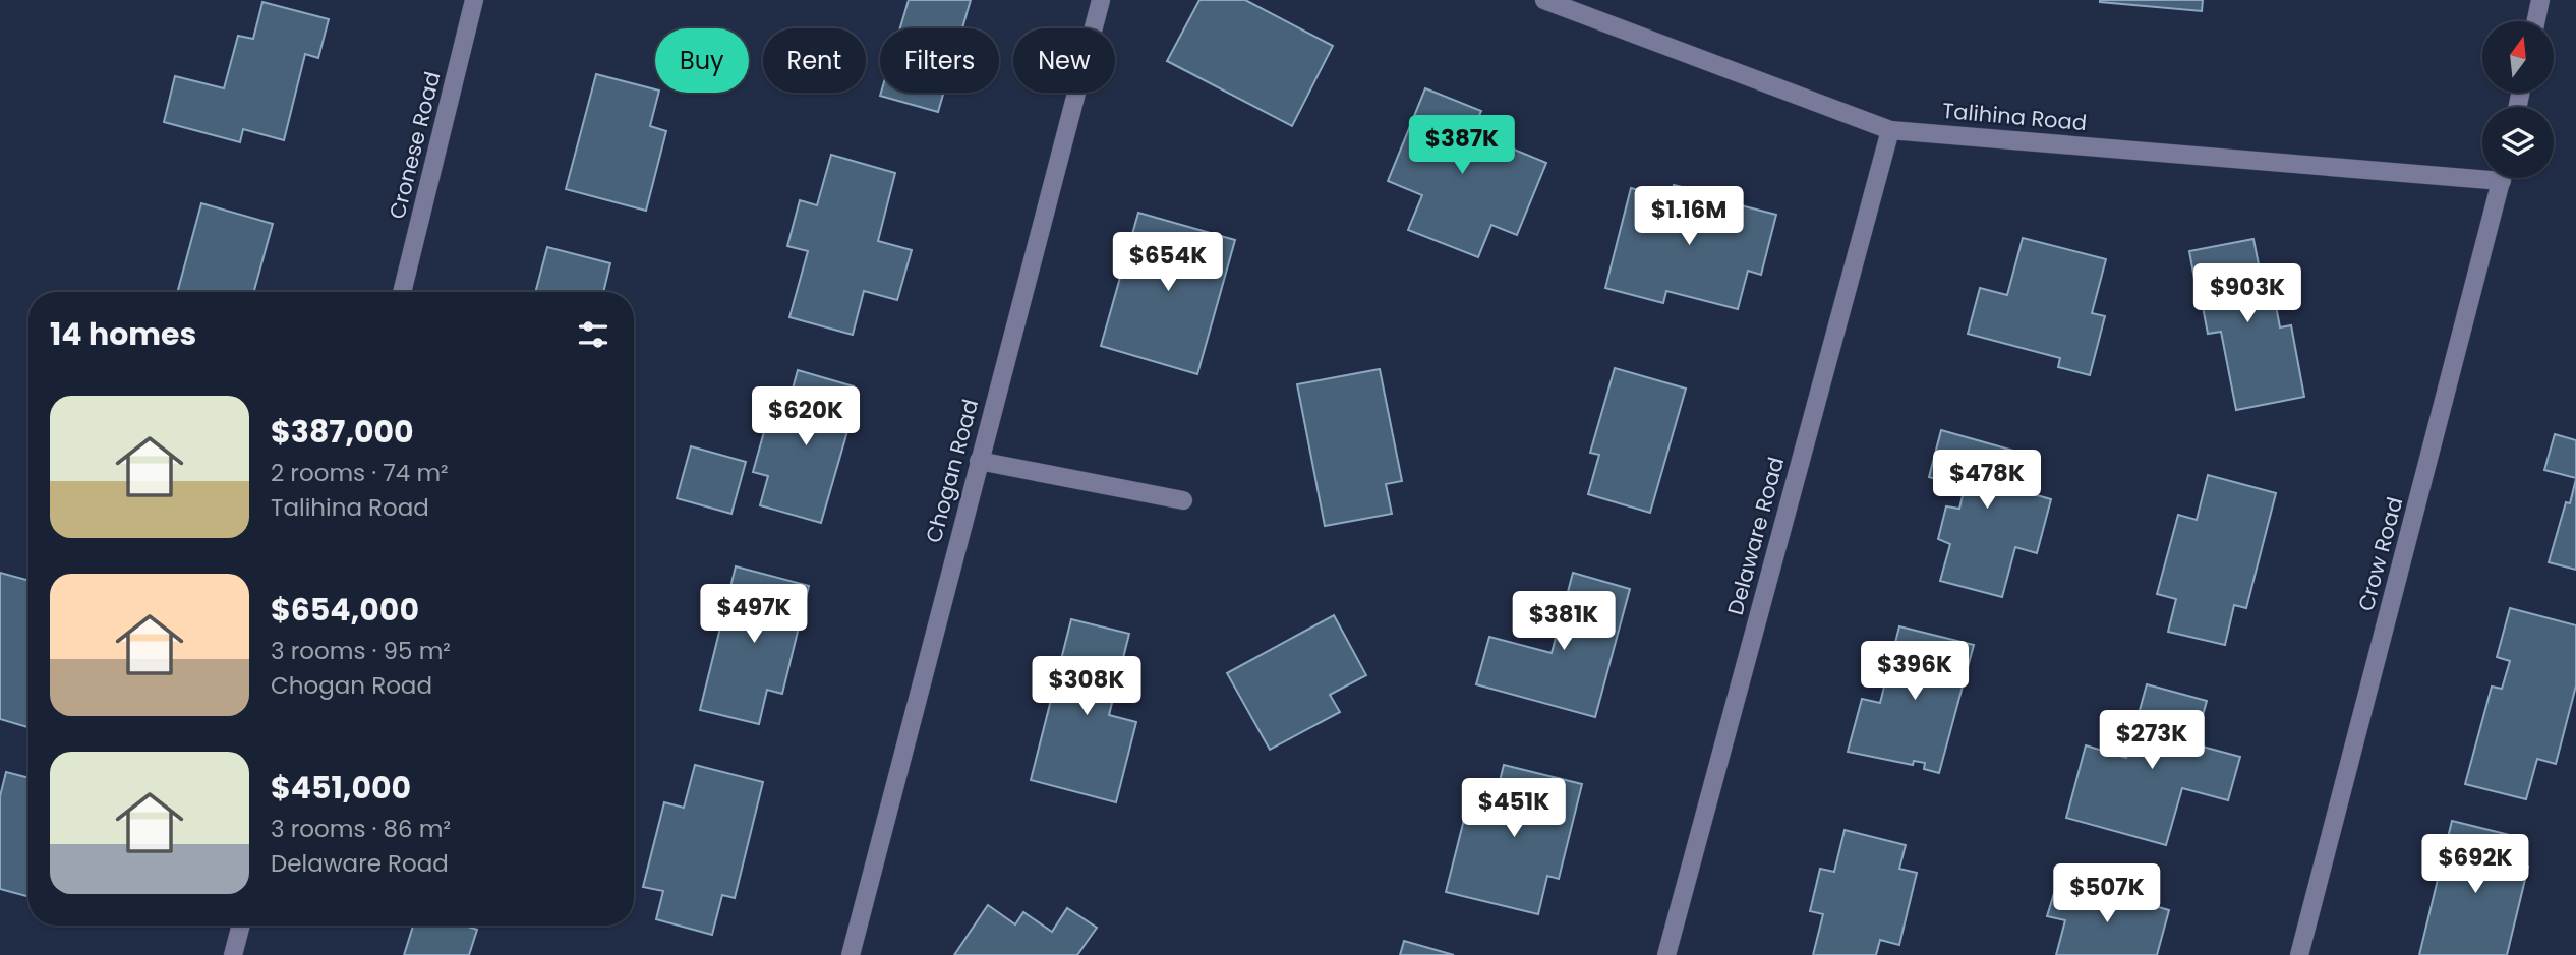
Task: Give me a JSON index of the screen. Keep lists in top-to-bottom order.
{
  "streets": {
    "street": [
      "Talihina Road",
      "Cronese Road",
      "Chogan Road",
      "Delaware Road",
      "Crow Road"
    ]
  },
  "crossings": [
    ["Talihina Road", "Delaware Road"]
  ],
  "north": "top",
  "page": {
    "chip": [
      "Buy",
      "Rent",
      "Filters",
      "New"
    ],
    "price": [
      "$387K",
      "$1.16M",
      "$654K",
      "$903K",
      "$620K",
      "$478K",
      "$497K",
      "$381K",
      "$396K",
      "$308K",
      "$273K",
      "$451K",
      "$692K",
      "$507K"
    ],
    "heading": "14 homes",
    "list": [
      {
        "name": "$387,000",
        "note": "2 rooms · 74 m² · Talihina Road"
      },
      {
        "name": "$654,000",
        "note": "3 rooms · 95 m² · Chogan Road"
      },
      {
        "name": "$451,000",
        "note": "3 rooms · 86 m² · Delaware Road"
      }
    ]
  }
}
